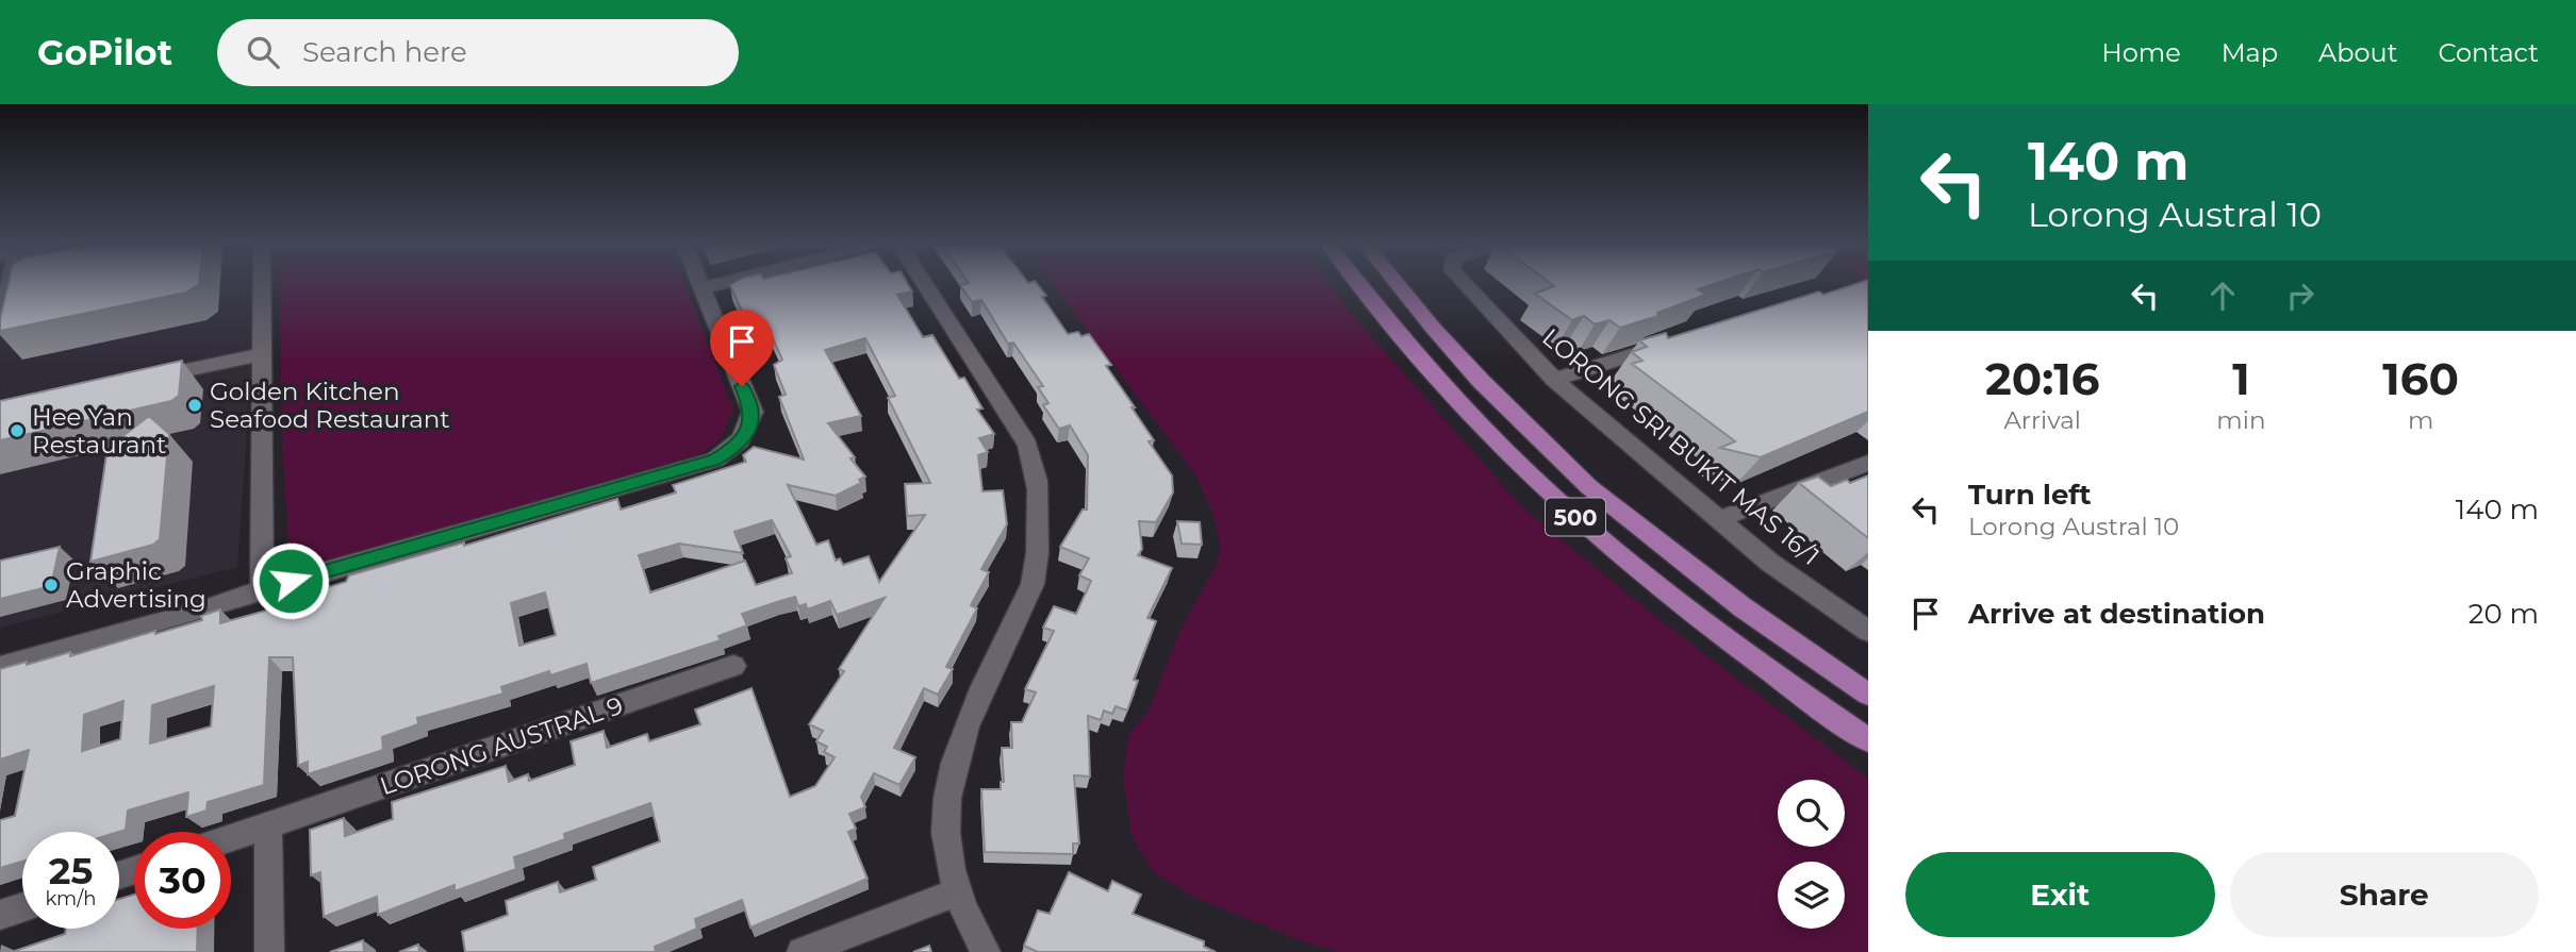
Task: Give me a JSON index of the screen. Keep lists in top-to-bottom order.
{
  "streets": {
    "main road": ["500"],
    "street": ["LORONG SRI BUKIT MAS 16/1", "LORONG AUSTRAL 9"]
  },
  "places": ["Golden Kitchen Seafood Restaurant", "Hee Yan Restaurant", "Graphic Advertising"],
  "page": {
    "header": "GoPilot",
    "search": "Search here",
    "nav": [
      "Home",
      "Map",
      "About",
      "Contact"
    ],
    "turn": ["140 m", "Lorong Austral 10"],
    "eta": [
      "20:16",
      "Arrival",
      "1",
      "min",
      "160",
      "m"
    ],
    "list": [
      {
        "name": "Turn left",
        "note": "Lorong Austral 10",
        "value": "140 m"
      },
      {
        "name": "Arrive at destination",
        "value": "20 m"
      }
    ],
    "speed": "25 km/h",
    "limit": "30",
    "buttons": ["Exit", "Share"]
  }
}
